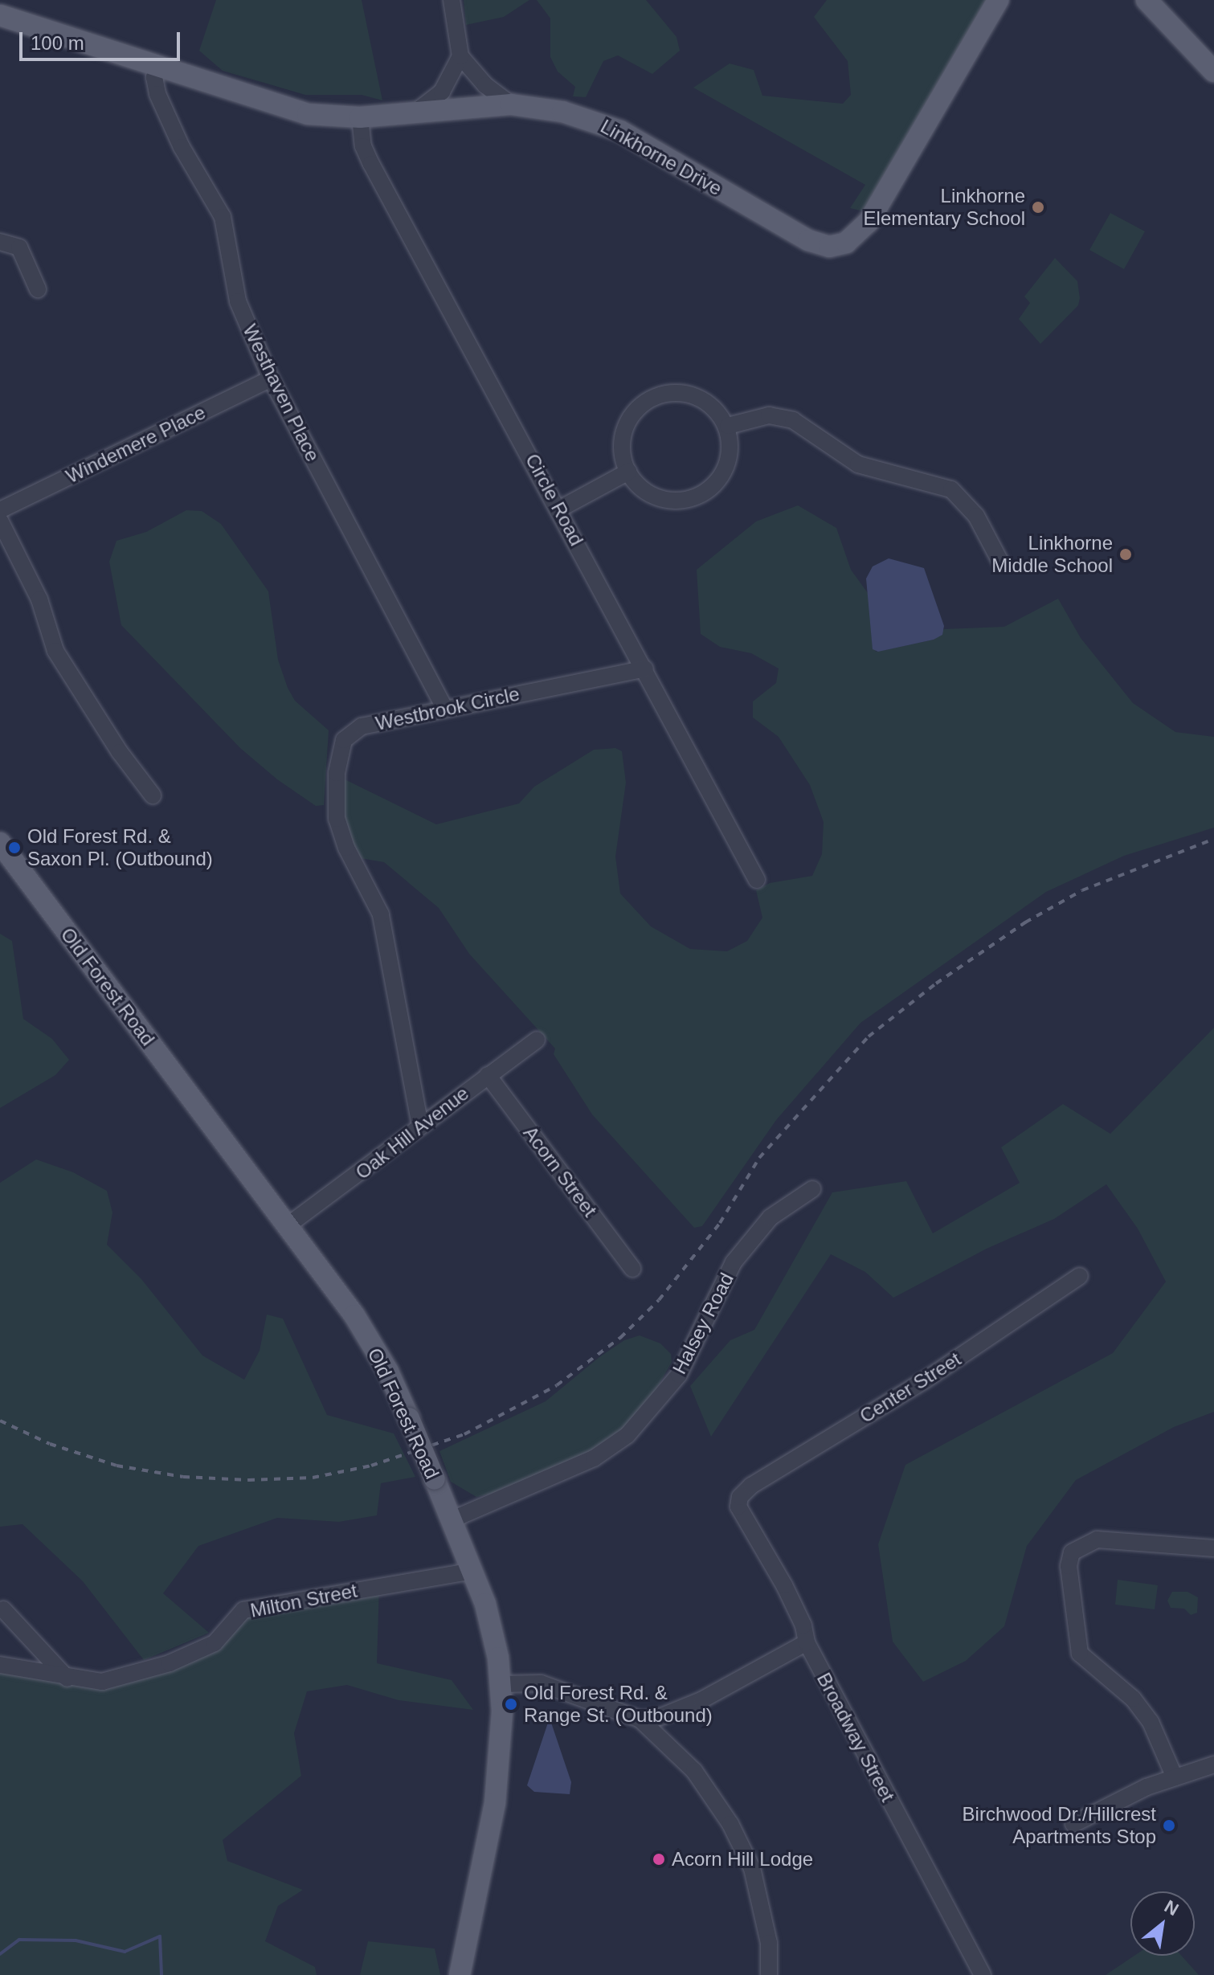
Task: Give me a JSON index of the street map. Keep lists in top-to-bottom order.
{
  "streets": {
    "main road": ["Linkhorne Drive", "Old Forest Road"],
    "street": [
      "Westhaven Place",
      "Windemere Place",
      "Circle Road",
      "Westbrook Circle",
      "Oak Hill Avenue",
      "Acorn Street",
      "Halsey Road",
      "Center Street",
      "Milton Street",
      "Broadway Street"
    ]
  },
  "crossings": [
    ["Linkhorne Drive", "Westhaven Place"],
    ["Linkhorne Drive", "Circle Road"],
    ["Westhaven Place", "Windemere Place"],
    ["Westhaven Place", "Westbrook Circle"],
    ["Circle Road", "Westbrook Circle"],
    ["Westbrook Circle", "Oak Hill Avenue"],
    ["Old Forest Road", "Oak Hill Avenue"],
    ["Old Forest Road", "Halsey Road"],
    ["Old Forest Road", "Milton Street"],
    ["Oak Hill Avenue", "Acorn Street"],
    ["Center Street", "Broadway Street"]
  ],
  "places": [
    "Linkhorne Elementary School",
    "Linkhorne Middle School",
    "Old Forest Rd. & Saxon Pl. (Outbound)",
    "Old Forest Rd. & Range St. (Outbound)",
    "Birchwood Dr./Hillcrest Apartments Stop",
    "Acorn Hill Lodge"
  ],
  "scale_bar": "100 m",
  "north": "top right"
}
